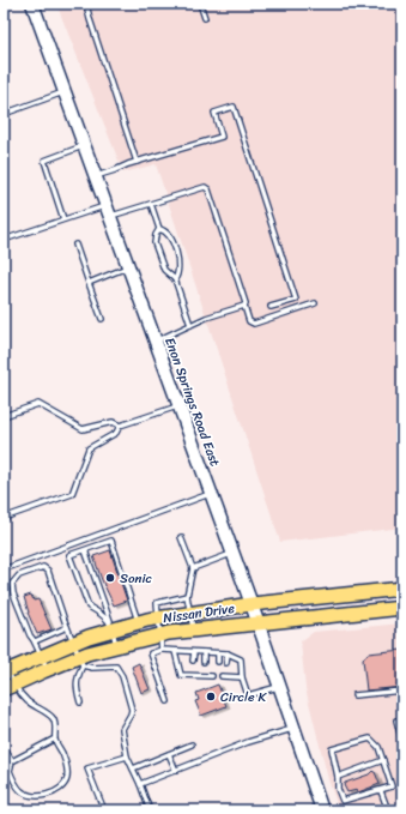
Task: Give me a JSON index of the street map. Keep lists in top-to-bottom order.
{
  "streets": {
    "main road": ["Nissan Drive"],
    "street": ["Enon Springs Road East"]
  },
  "crossings": [
    ["Enon Springs Road East", "Nissan Drive"]
  ],
  "places": ["Sonic", "Circle K"]
}
